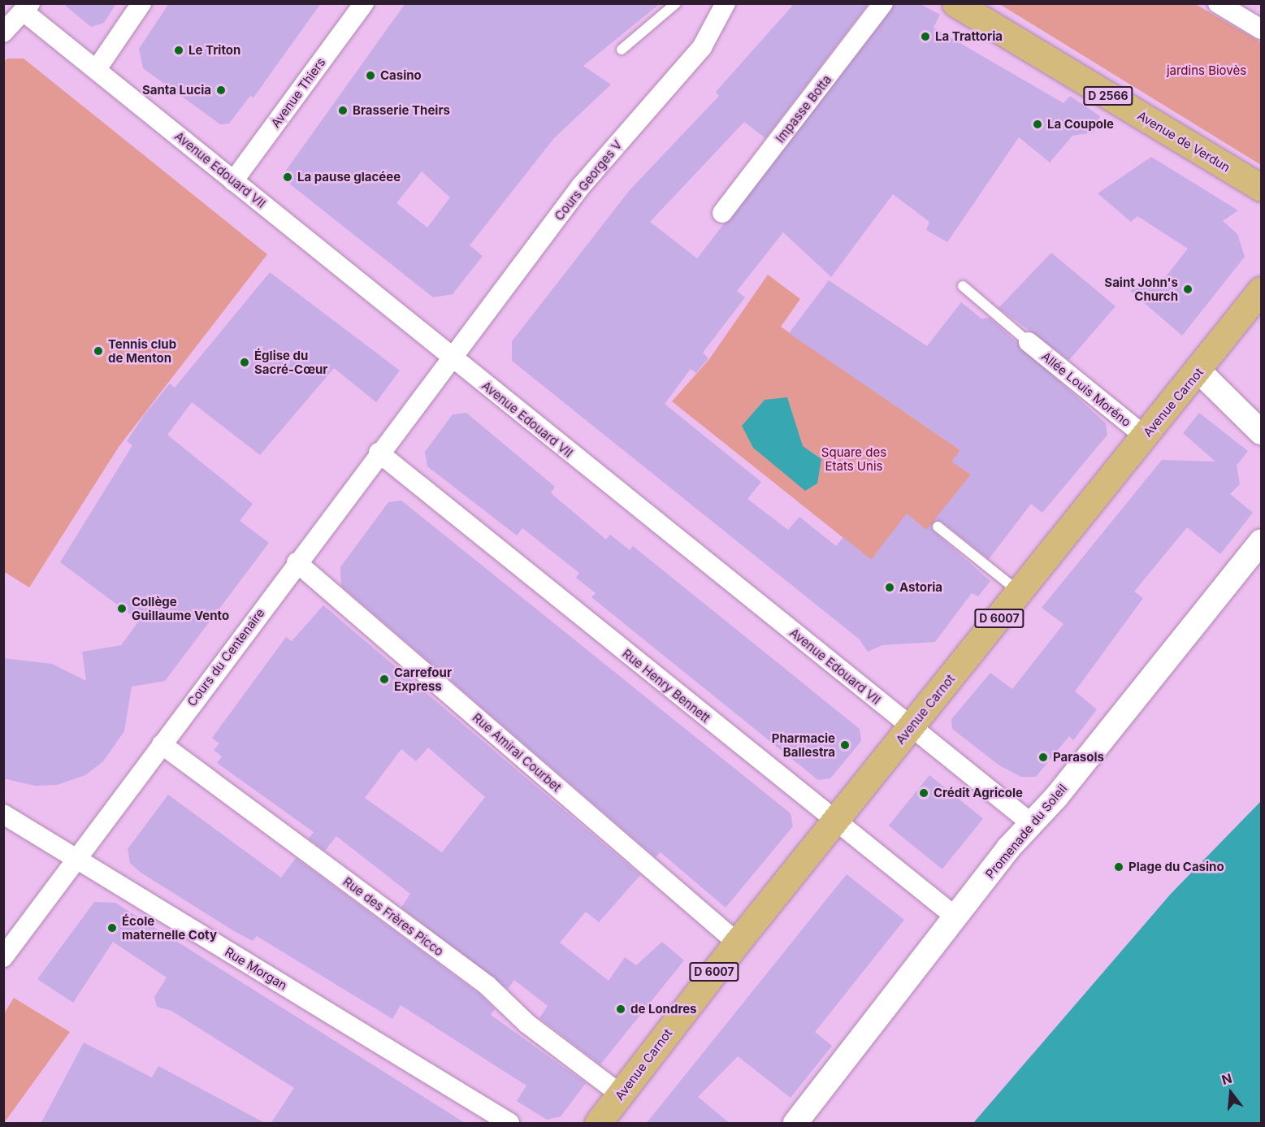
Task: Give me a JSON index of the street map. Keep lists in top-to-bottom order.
{
  "streets": {
    "main road": [
      "D 2566",
      "Avenue de Verdun",
      "Avenue Carnot",
      "D 6007"
    ],
    "street": [
      "Avenue Thiers",
      "Impasse Botta",
      "Avenue Edouard VII",
      "Cours Georges V",
      "Allée Louis Moréno",
      "Cours du Centenaire",
      "Rue Henry Bennett",
      "Rue Amiral Courbet",
      "Promenade du Soleil",
      "Rue des Frères Picco",
      "Rue Morgan"
    ]
  },
  "crossings": [
    ["Avenue Thiers", "Avenue Edouard VII"],
    ["Avenue Edouard VII", "Cours Georges V"],
    ["Avenue Edouard VII", "Avenue Carnot"],
    ["Avenue Edouard VII", "Cours du Centenaire"],
    ["Avenue Edouard VII", "Promenade du Soleil"],
    ["Cours Georges V", "Cours du Centenaire"],
    ["Allée Louis Moréno", "Avenue Carnot"],
    ["Avenue Carnot", "Rue Henry Bennett"],
    ["Avenue Carnot", "Rue Amiral Courbet"],
    ["Avenue Carnot", "Rue des Frères Picco"],
    ["Cours du Centenaire", "Rue Henry Bennett"],
    ["Cours du Centenaire", "Rue Amiral Courbet"],
    ["Cours du Centenaire", "Rue des Frères Picco"],
    ["Cours du Centenaire", "Rue Morgan"],
    ["Rue Henry Bennett", "Promenade du Soleil"]
  ],
  "parks": ["jardins Biovès", "Square des Etats Unis"],
  "places": [
    "La Trattoria",
    "Le Triton",
    "Casino",
    "Santa Lucia",
    "Brasserie Theirs",
    "La Coupole",
    "La pause glacéee",
    "Saint John's Church",
    "Tennis club de Menton",
    "Église du Sacré-Cœur",
    "Astoria",
    "Collège Guillaume Vento",
    "Carrefour Express",
    "Pharmacie Ballestra",
    "Parasols",
    "Crédit Agricole",
    "Plage du Casino",
    "École maternelle Coty",
    "de Londres"
  ],
  "north": "top"
}
